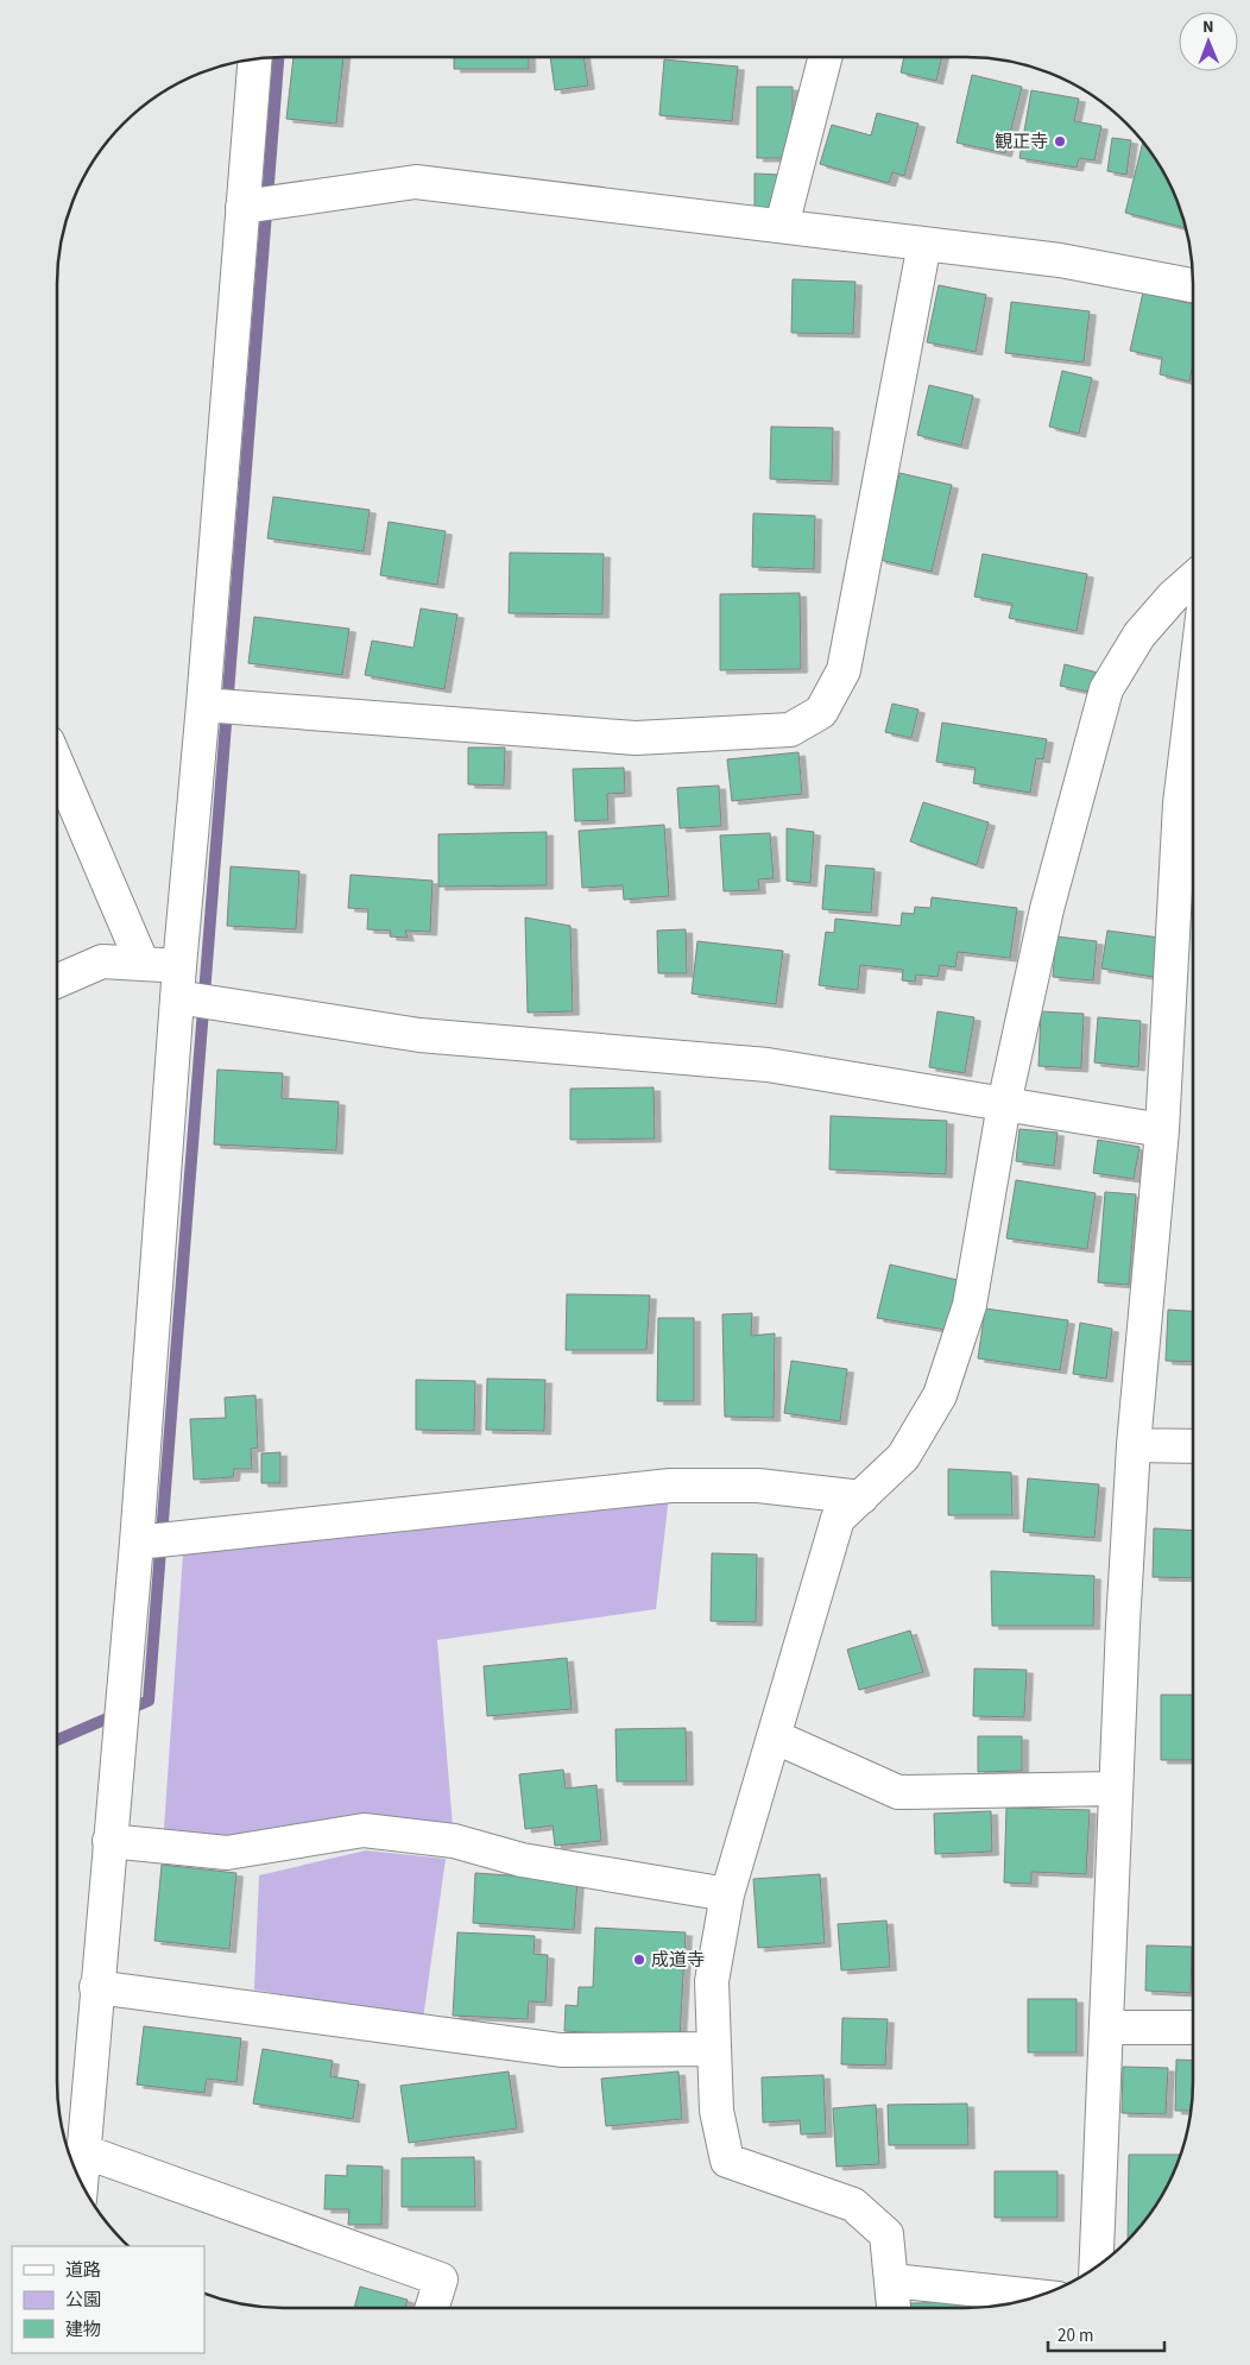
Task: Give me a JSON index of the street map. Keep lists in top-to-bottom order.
{
  "places": ["観正寺", "成道寺"],
  "legend": ["道路", "公園", "建物"],
  "scale_bar": "20 m",
  "north": "top"
}
